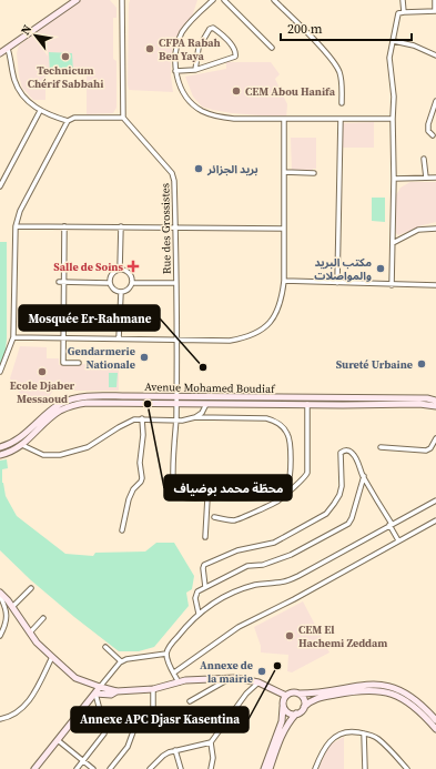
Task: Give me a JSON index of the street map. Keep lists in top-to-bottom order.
{
  "streets": {
    "main road": ["Avenue Mohamed Boudiaf"],
    "street": ["Rue des Grossistes"]
  },
  "crossings": [
    ["Rue des Grossistes", "Avenue Mohamed Boudiaf"]
  ],
  "places": {
    "other": [
      "CFPA Rabah Ben Yaya",
      "Technicum Chérif Sabbahi",
      "CEM Abou Hanifa",
      "بريد الجزائر",
      "مكتب البريد والمواصلات",
      "Gendarmerie Nationale",
      "Sureté Urbaine",
      "Mosquée Er-Rahmane",
      "Ecole Djaber Messaoud",
      "محطّة محمد بوضياف",
      "CEM El Hachemi Zeddam",
      "Annexe APC Djasr Kasentina",
      "Annexe de la mairie"
    ],
    "health": ["Salle de Soins"]
  },
  "scale_bar": "200 m",
  "north": "top left"
}
